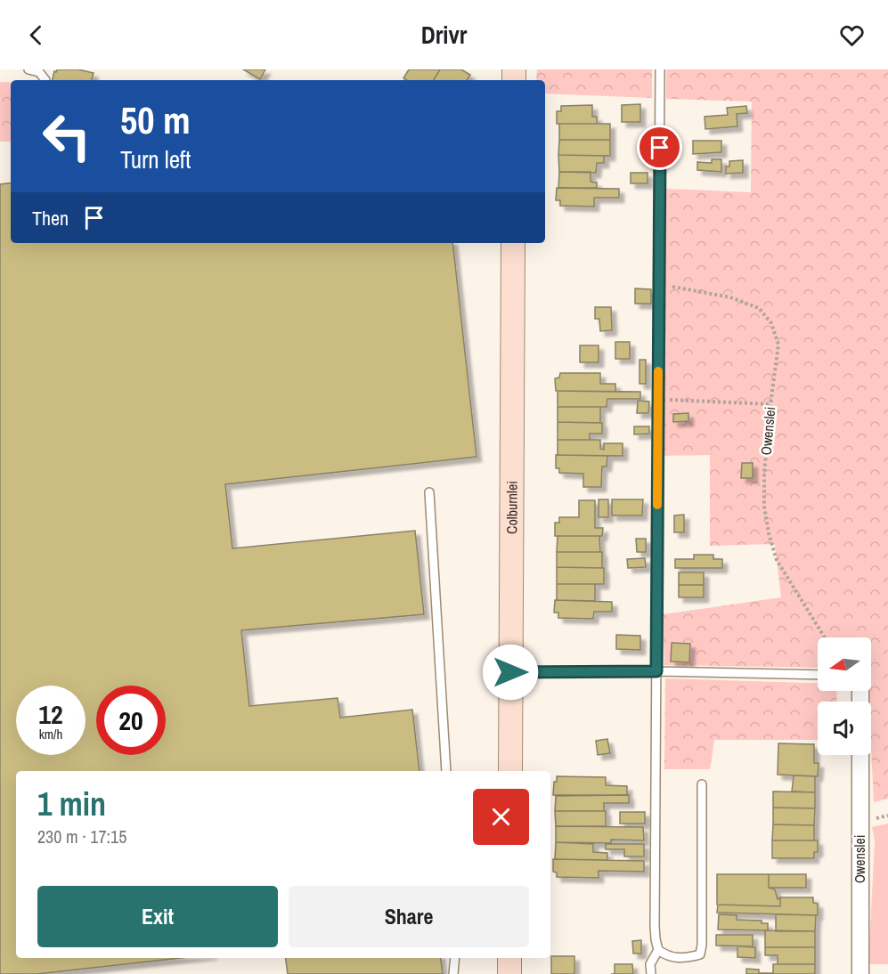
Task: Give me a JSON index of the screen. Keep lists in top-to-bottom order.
{
  "streets": {
    "street": ["Owenslei", "Colburnlei"]
  },
  "north": "left",
  "page": {
    "header": "Drivr",
    "turn": ["50 m", "Turn left"],
    "then": "Then",
    "speed": "12 km/h",
    "limit": "20",
    "heading": ["1 min", "230 m · 17:15"],
    "buttons": ["Exit", "Share"]
  }
}
